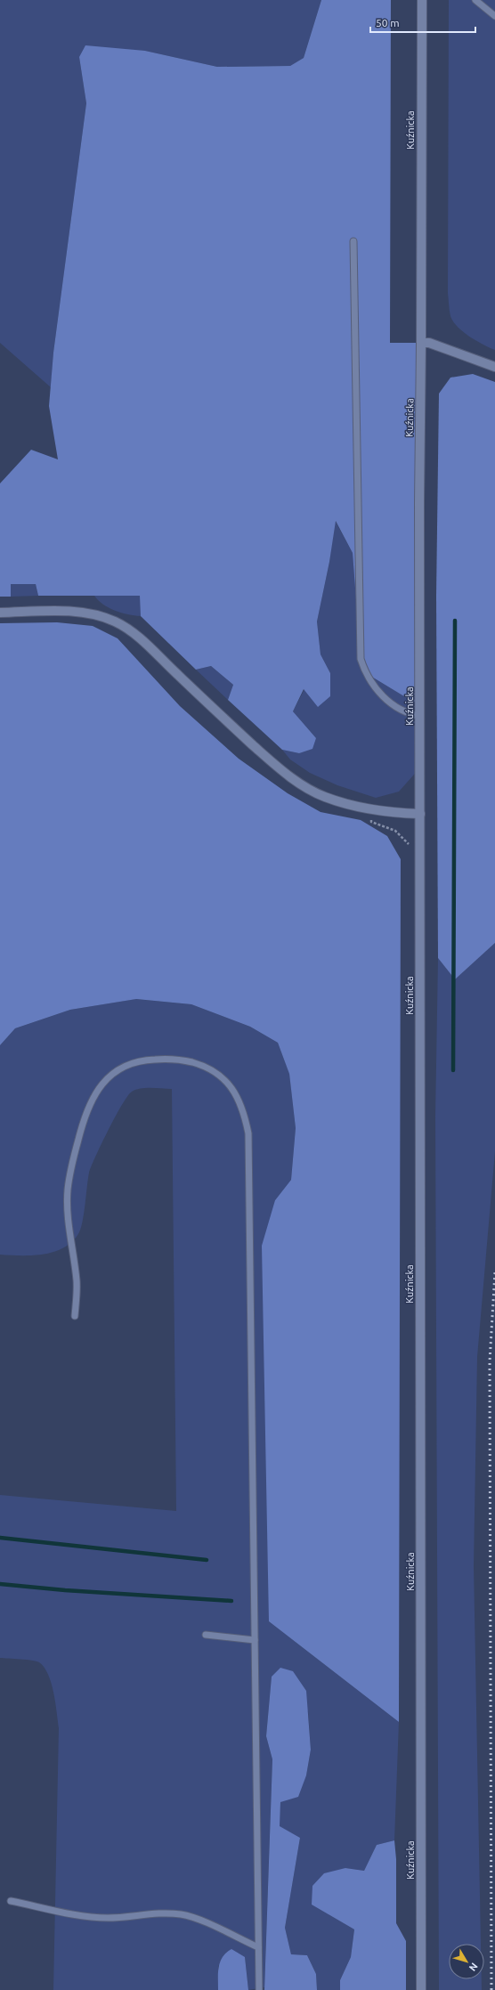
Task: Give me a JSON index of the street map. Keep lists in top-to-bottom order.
{
  "streets": {
    "street": ["Kuźnicka"]
  },
  "scale_bar": "50 m",
  "north": "bottom right"
}
